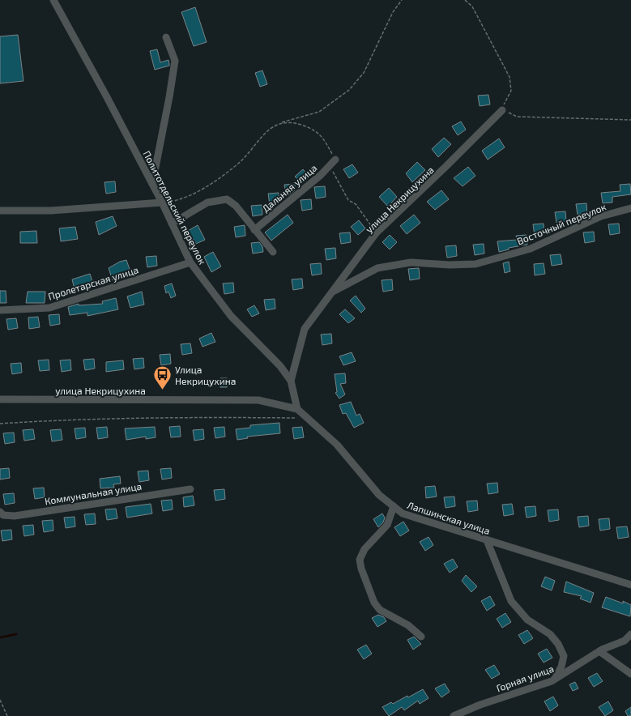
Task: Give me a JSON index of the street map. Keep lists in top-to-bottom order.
{
  "streets": {
    "street": [
      "Дальняя улица",
      "улица Некрицухина",
      "Политотдельский переулок",
      "Восточный переулок",
      "Пролетарская улица",
      "Коммунальная улица",
      "Лапшинская улица",
      "Горная улица"
    ]
  },
  "crossings": [
    ["улица Некрицухина", "Политотдельский переулок"],
    ["улица Некрицухина", "Восточный переулок"],
    ["улица Некрицухина", "Лапшинская улица"],
    ["Политотдельский переулок", "Пролетарская улица"],
    ["Политотдельский переулок", "Лапшинская улица"]
  ],
  "places": {
    "bus stop": ["Улица Некрицухина"]
  }
}
